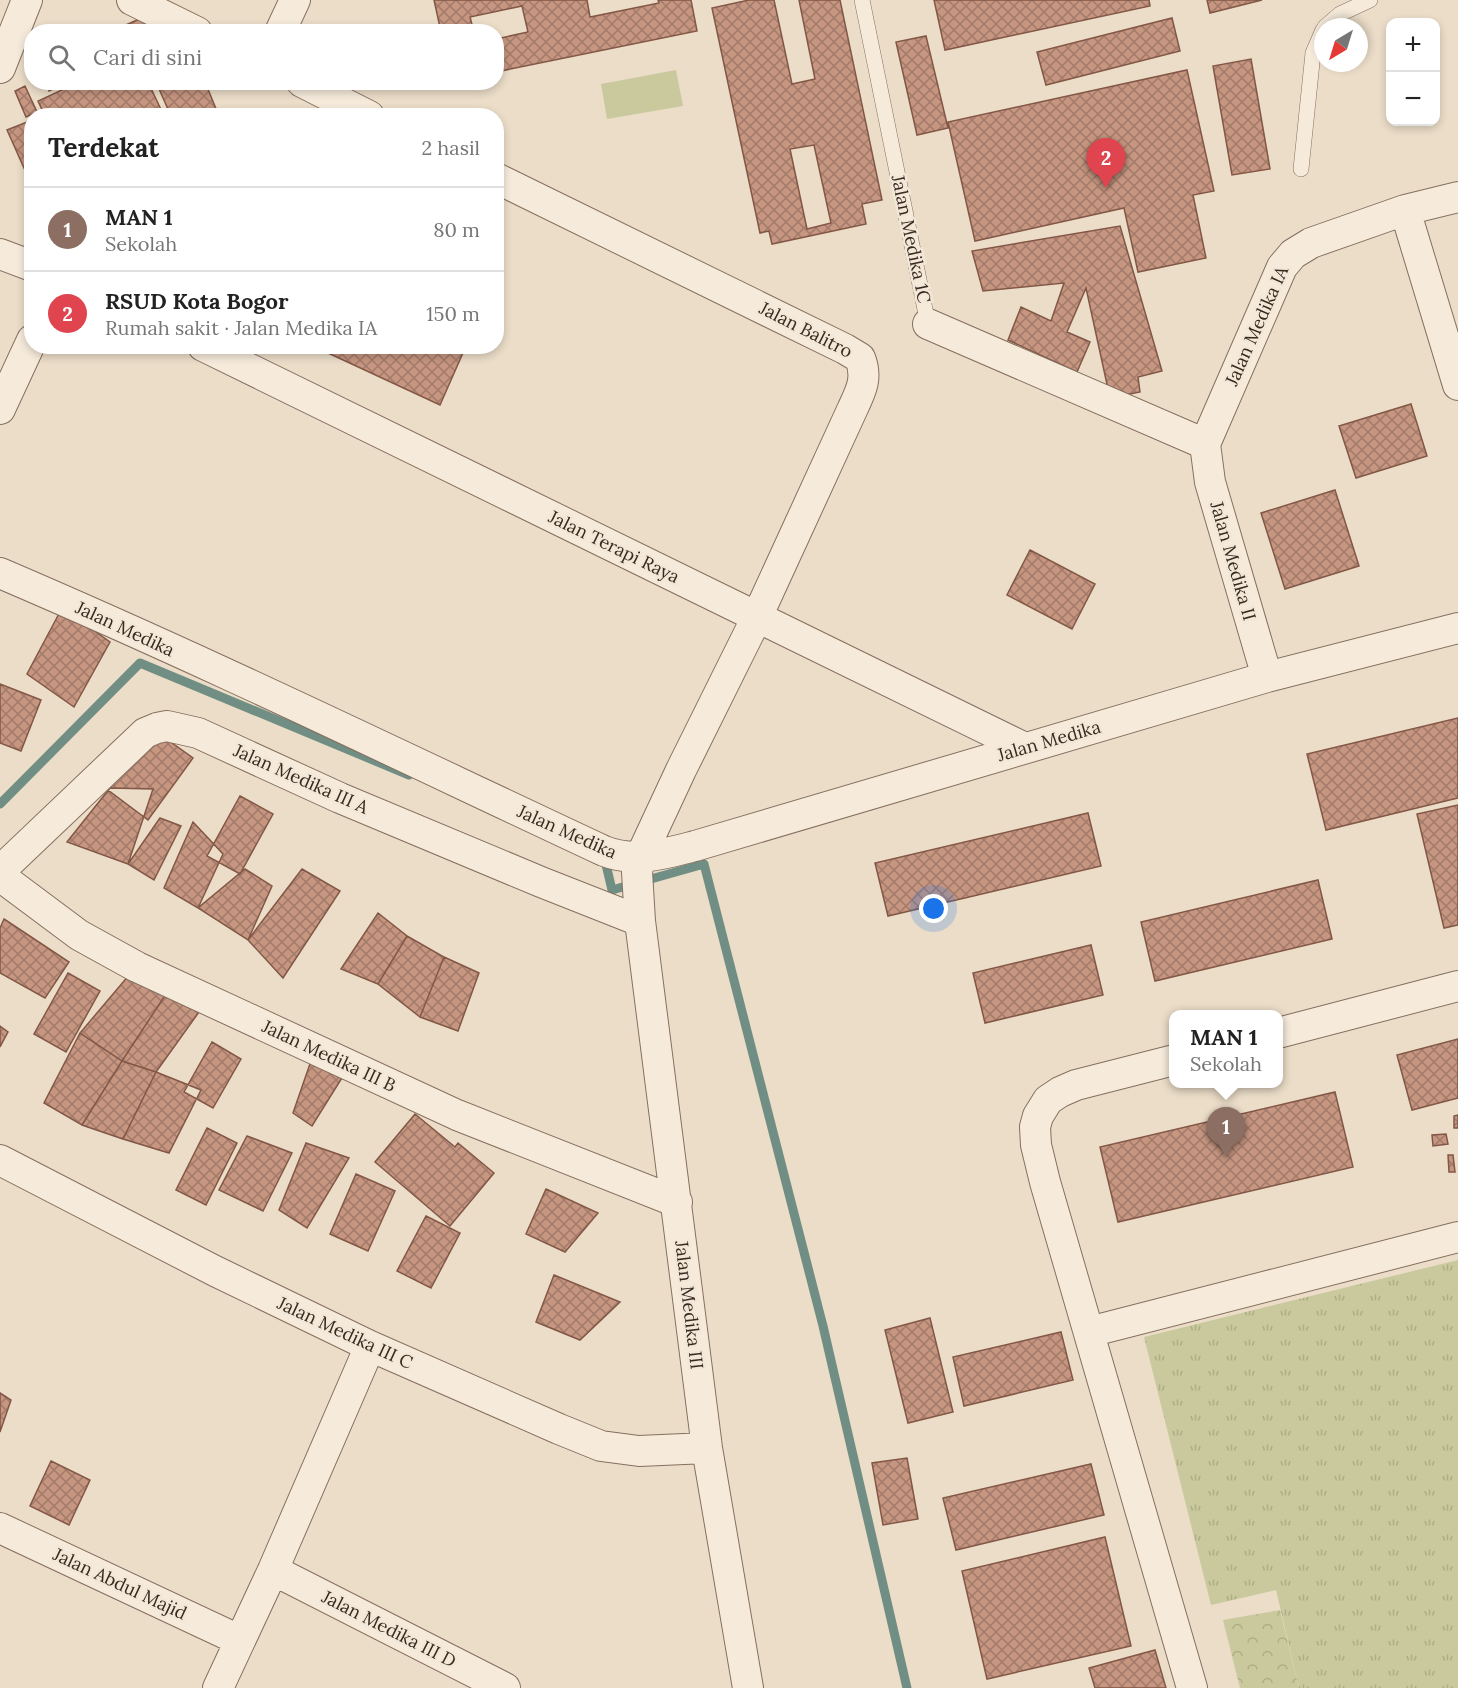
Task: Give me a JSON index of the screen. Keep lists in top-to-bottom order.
{
  "streets": {
    "street": [
      "Jalan Medika 1C",
      "Jalan Medika IA",
      "Jalan Balitro",
      "Jalan Terapi Raya",
      "Jalan Medika II",
      "Jalan Medika",
      "Jalan Medika III A",
      "Jalan Medika III B",
      "Jalan Medika III",
      "Jalan Medika III C",
      "Jalan Abdul Majid",
      "Jalan Medika III D"
    ]
  },
  "crossings": [
    ["Jalan Medika 1C", "Jalan Medika IA"],
    ["Jalan Medika 1C", "Jalan Medika II"],
    ["Jalan Medika IA", "Jalan Medika II"],
    ["Jalan Balitro", "Jalan Terapi Raya"],
    ["Jalan Terapi Raya", "Jalan Medika"],
    ["Jalan Medika II", "Jalan Medika"],
    ["Jalan Medika", "Jalan Medika III"],
    ["Jalan Medika III A", "Jalan Medika III"],
    ["Jalan Medika III B", "Jalan Medika III"],
    ["Jalan Medika III", "Jalan Medika III C"]
  ],
  "north": "bottom left",
  "page": {
    "map_buttons": ["+", "−"],
    "search": "Cari di sini",
    "heading": ["Terdekat", "2 hasil"],
    "pins": ["2", "1"],
    "list": [
      {
        "mark": "1",
        "name": "MAN 1",
        "note": "Sekolah",
        "value": "80 m"
      },
      {
        "mark": "2",
        "name": "RSUD Kota Bogor",
        "note": "Rumah sakit · Jalan Medika IA",
        "value": "150 m"
      }
    ],
    "popup": ["MAN 1", "Sekolah"]
  }
}
